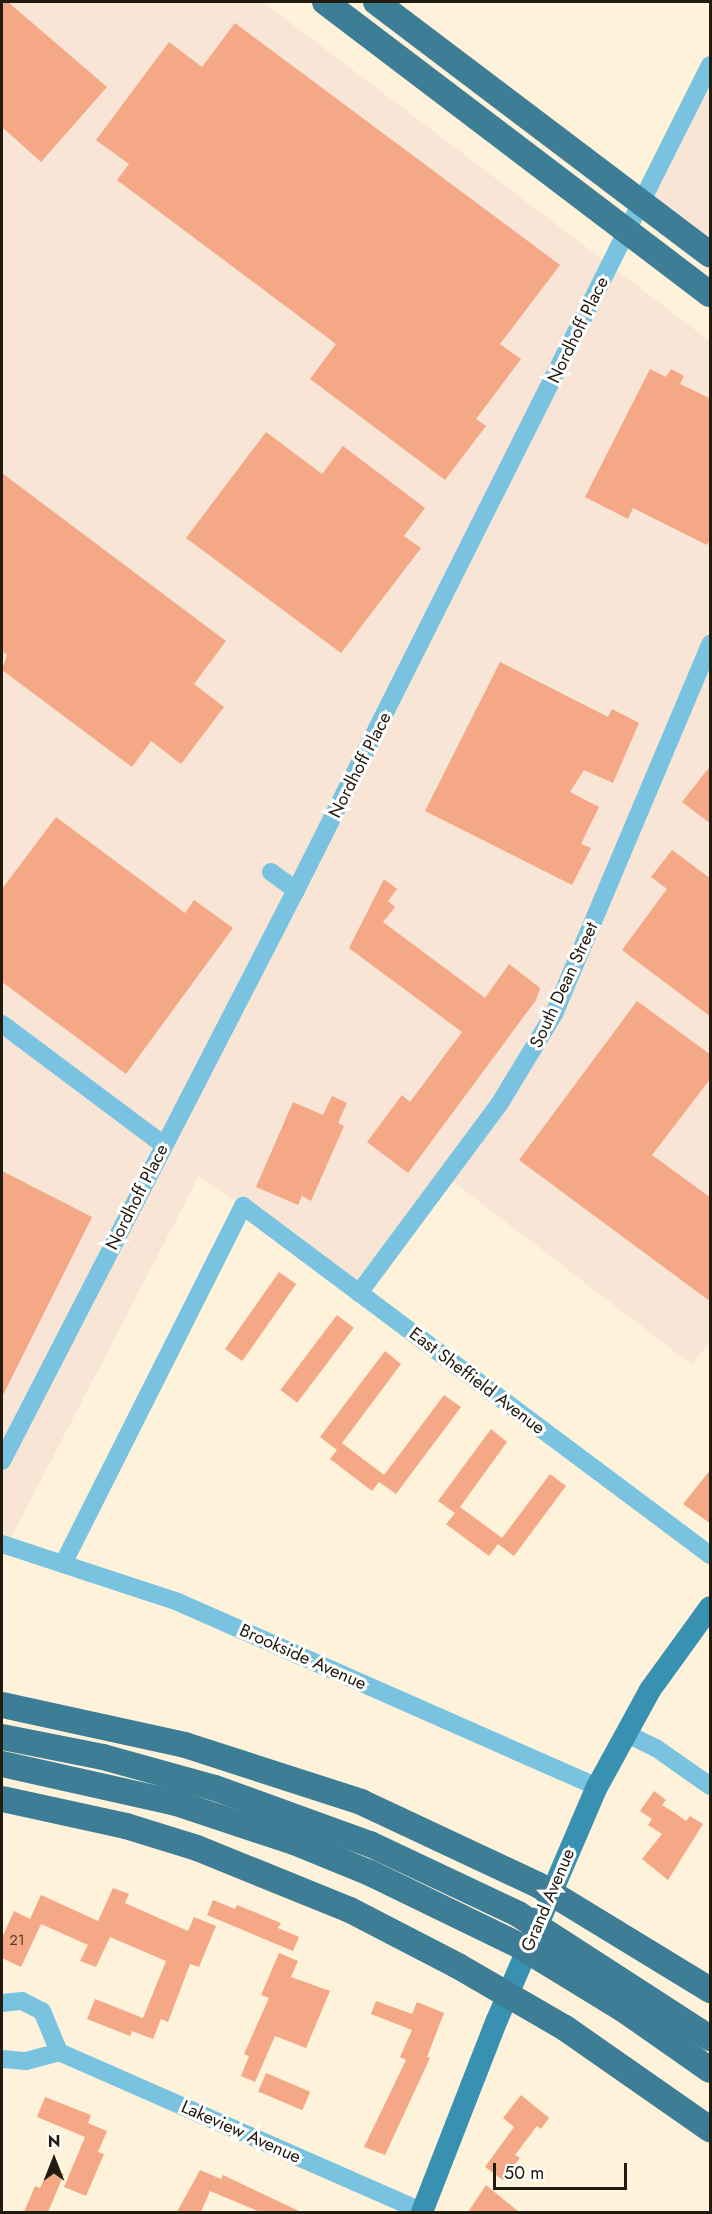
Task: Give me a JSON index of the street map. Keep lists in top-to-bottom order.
{
  "streets": {
    "main road": ["Grand Avenue"],
    "street": [
      "Nordhoff Place",
      "South Dean Street",
      "East Sheffield Avenue",
      "Brookside Avenue",
      "Lakeview Avenue"
    ]
  },
  "crossings": [
    ["South Dean Street", "East Sheffield Avenue"],
    ["East Sheffield Avenue", "Brookside Avenue"],
    ["Brookside Avenue", "Grand Avenue"],
    ["Grand Avenue", "Lakeview Avenue"]
  ],
  "house_numbers": ["21"],
  "scale_bar": "50 m",
  "north": "top"
}
